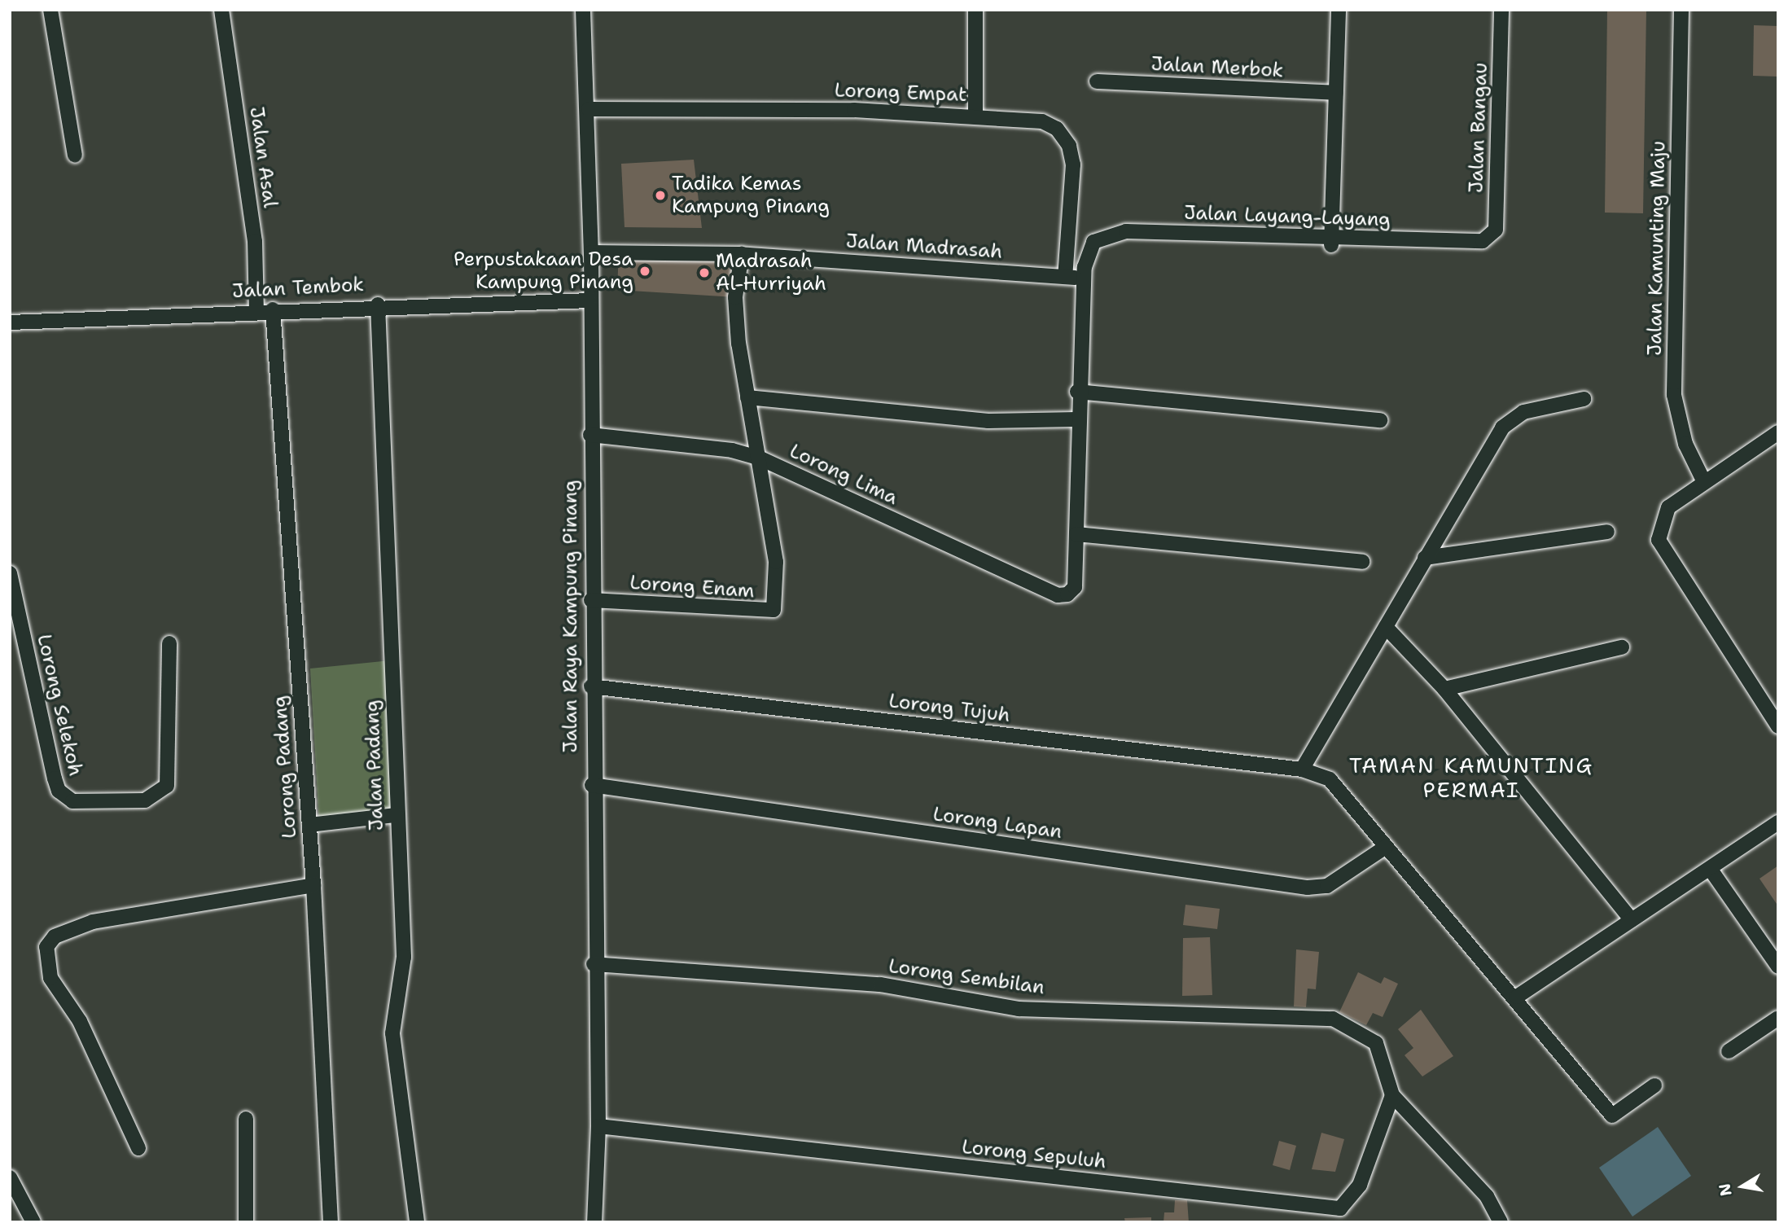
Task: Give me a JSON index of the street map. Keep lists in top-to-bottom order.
{
  "streets": {
    "street": [
      "Jalan Merbok",
      "Lorong Empat",
      "Jalan Bangau",
      "Jalan Asal",
      "Jalan Layang-Layang",
      "Jalan Madrasah",
      "Jalan Kamunting Maju",
      "Jalan Tembok",
      "Lorong Lima",
      "Lorong Enam",
      "Jalan Raya Kampung Pinang",
      "Lorong Selekoh",
      "Lorong Tujuh",
      "Jalan Padang",
      "Lorong Padang",
      "Lorong Lapan",
      "Lorong Sembilan",
      "Lorong Sepuluh"
    ]
  },
  "crossings": [
    ["Lorong Empat", "Jalan Madrasah"],
    ["Lorong Empat", "Jalan Raya Kampung Pinang"],
    ["Jalan Bangau", "Jalan Layang-Layang"],
    ["Jalan Asal", "Jalan Tembok"],
    ["Jalan Layang-Layang", "Jalan Madrasah"],
    ["Jalan Madrasah", "Jalan Raya Kampung Pinang"],
    ["Jalan Tembok", "Jalan Raya Kampung Pinang"],
    ["Jalan Tembok", "Jalan Padang"],
    ["Jalan Tembok", "Lorong Padang"],
    ["Lorong Lima", "Lorong Enam"],
    ["Lorong Lima", "Jalan Raya Kampung Pinang"],
    ["Lorong Enam", "Jalan Raya Kampung Pinang"],
    ["Jalan Raya Kampung Pinang", "Lorong Tujuh"],
    ["Jalan Raya Kampung Pinang", "Lorong Lapan"],
    ["Jalan Raya Kampung Pinang", "Lorong Sembilan"],
    ["Jalan Raya Kampung Pinang", "Lorong Sepuluh"],
    ["Lorong Tujuh", "Lorong Lapan"],
    ["Lorong Sembilan", "Lorong Sepuluh"]
  ],
  "districts": ["TAMAN KAMUNTING PERMAI"],
  "places": ["Tadika Kemas Kampung Pinang", "Perpustakaan Desa Kampung Pinang", "Madrasah Al-Hurriyah"],
  "north": "left"
}
